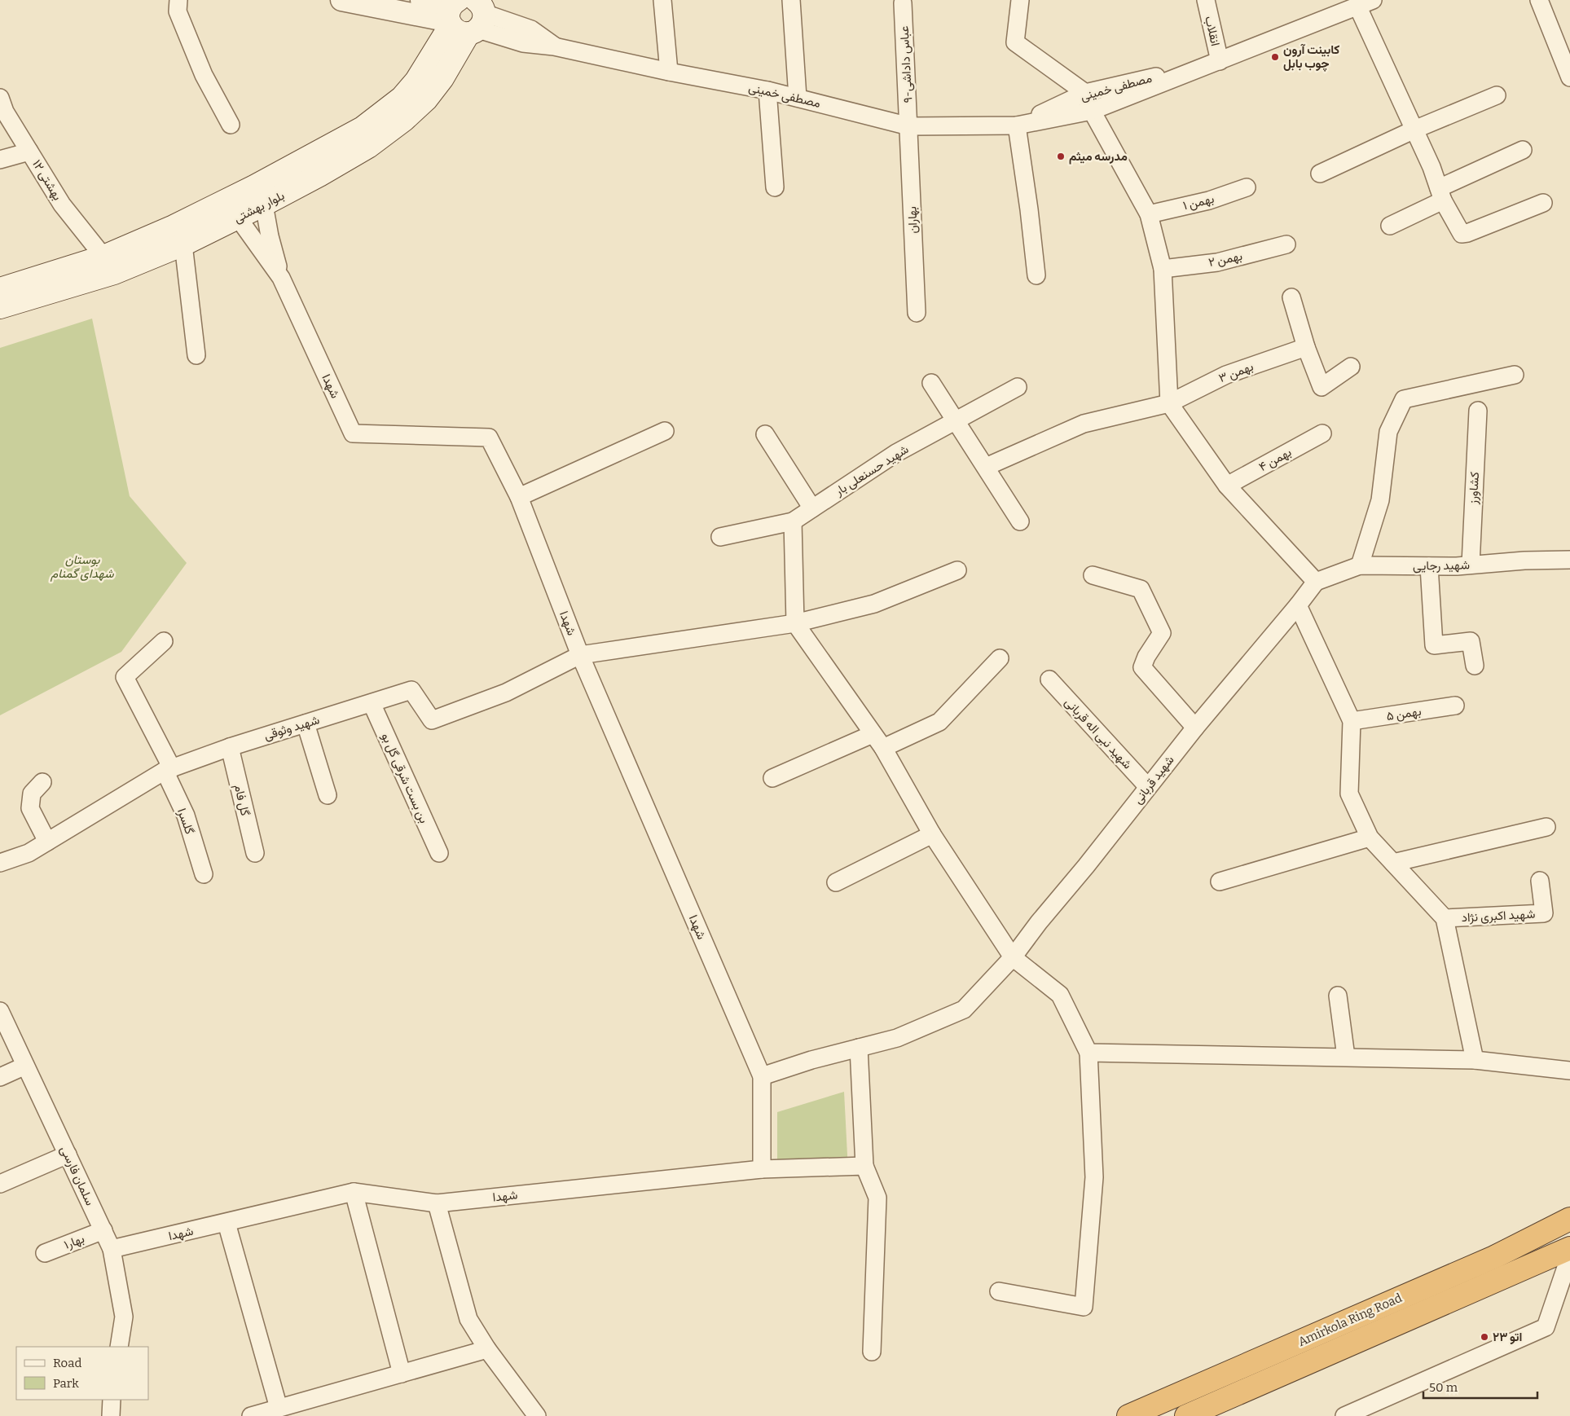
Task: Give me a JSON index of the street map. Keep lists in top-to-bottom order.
{
  "streets": {
    "highway": ["Amirkola Ring Road"],
    "main road": ["بلوار بهشتی"],
    "street": [
      "انقلاب",
      "عباس داداشی-۹",
      "مصطفی خمینی",
      "بهشتی ۱۲",
      "بهمن ۱",
      "بهاران",
      "بهمن ۲",
      "بهمن ۳",
      "شهدا",
      "بهمن ۴",
      "شهید حسنعلی بار",
      "کشاورز",
      "شهید رجایی",
      "بهمن ۵",
      "شهید وثوقی",
      "شهید نبی اله قربانی",
      "بن بست شرقی گل بو",
      "شهید قربانی",
      "گل فام",
      "گلسرا",
      "شهید اکبری نژاد",
      "سلمان فارسی",
      "بهار۱"
    ]
  },
  "crossings": [
    ["انقلاب", "مصطفی خمینی"],
    ["عباس داداشی-۹", "مصطفی خمینی"],
    ["عباس داداشی-۹", "بهاران"],
    ["مصطفی خمینی", "بلوار بهشتی"],
    ["مصطفی خمینی", "بهاران"],
    ["بهشتی ۱۲", "بلوار بهشتی"],
    ["بلوار بهشتی", "شهدا"],
    ["شهدا", "شهید وثوقی"],
    ["شهدا", "شهید قربانی"],
    ["شهدا", "سلمان فارسی"],
    ["کشاورز", "شهید رجایی"],
    ["شهید رجایی", "شهید قربانی"],
    ["شهید وثوقی", "بن بست شرقی گل بو"],
    ["شهید وثوقی", "گل فام"],
    ["شهید وثوقی", "گلسرا"],
    ["شهید نبی اله قربانی", "شهید قربانی"],
    ["سلمان فارسی", "بهار۱"]
  ],
  "parks": ["بوستان شهدای گمنام"],
  "places": ["کابینت آرون چوب بابل", "مدرسه میثم", "اتو ۲۳"],
  "legend": ["Road", "Park"],
  "scale_bar": "50 m"
}
